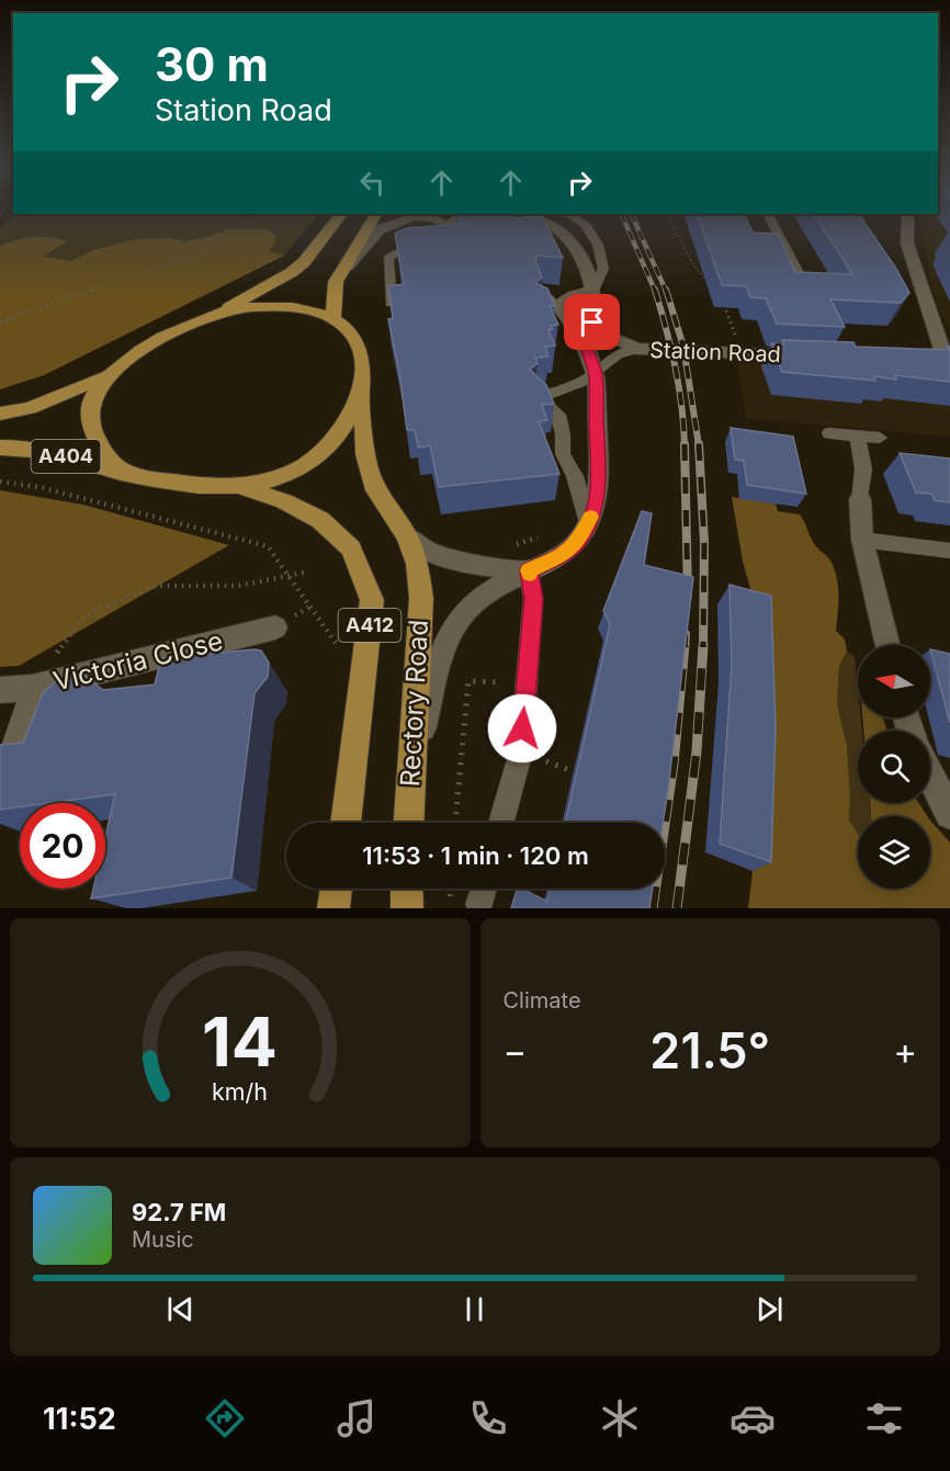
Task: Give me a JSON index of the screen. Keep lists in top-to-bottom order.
{
  "streets": {
    "main road": ["A404", "A412", "Rectory Road"],
    "street": ["Station Road", "Victoria Close"]
  },
  "crossings": [
    ["A404", "A412"],
    ["A404", "Rectory Road"],
    ["A412", "Rectory Road"]
  ],
  "north": "left",
  "page": {
    "turn": ["30 m", "Station Road"],
    "limit": "20",
    "trip": "11:53 · 1 min · 120 m",
    "tile": "Climate",
    "heat": ["−", "21.5°", "+"],
    "song": ["92.7 FM", "Music"],
    "tabs": "11:52",
    "gauge": ["14", "km/h"]
  }
}
